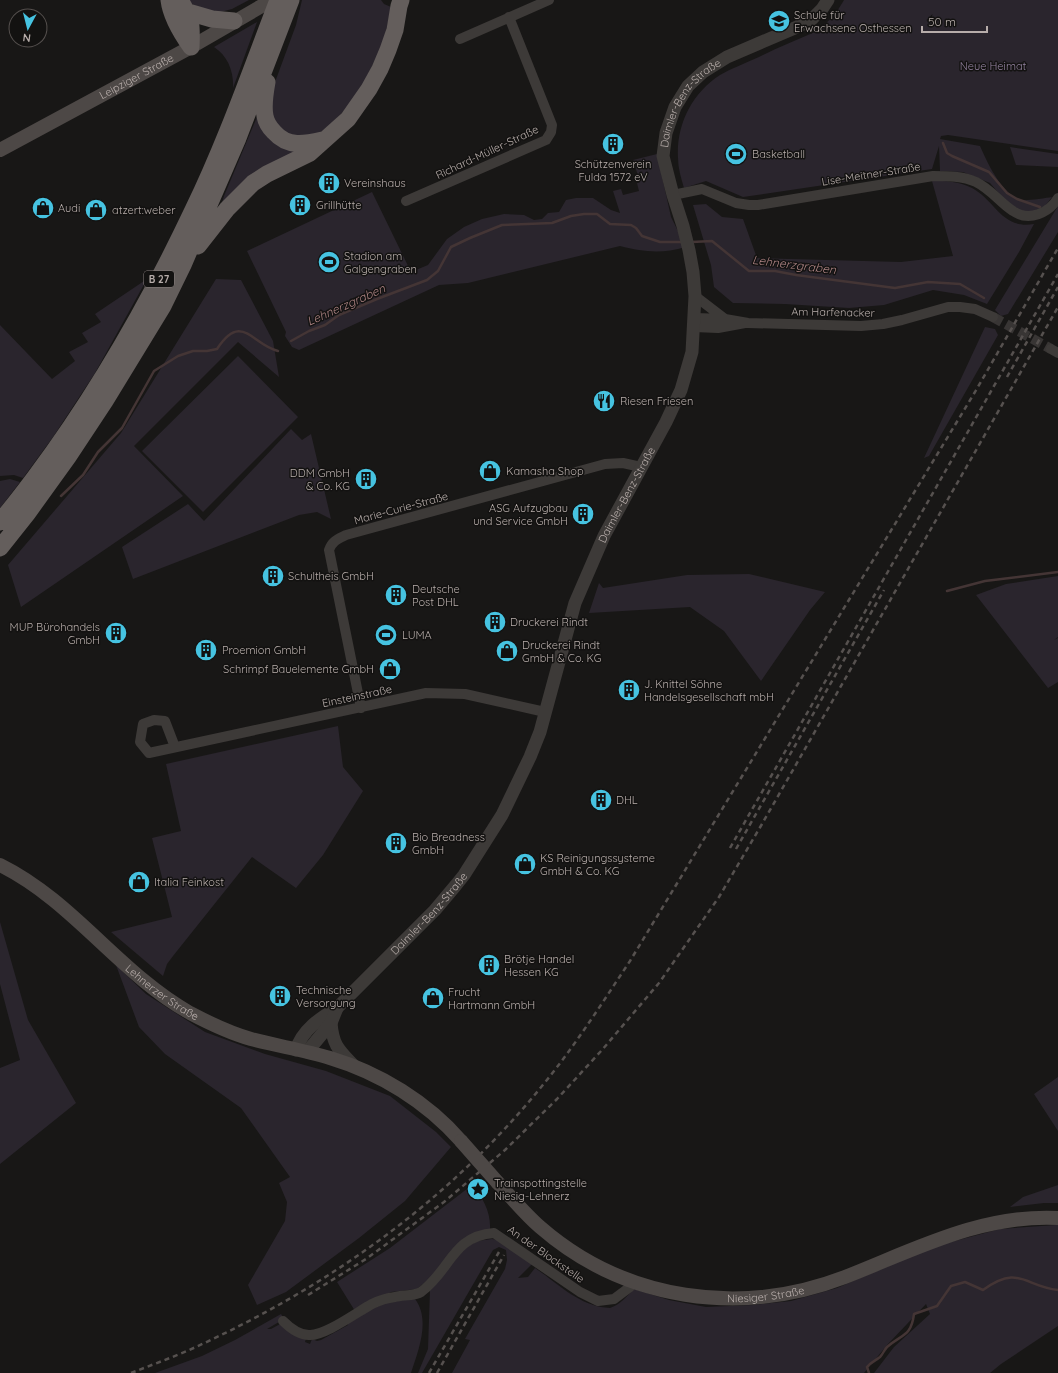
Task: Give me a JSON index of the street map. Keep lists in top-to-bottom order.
{
  "streets": {
    "highway": ["B 27"],
    "main road": ["Leipziger Straße", "Lehnerzer Straße", "Niesiger Straße"],
    "street": [
      "Daimler-Benz-Straße",
      "Richard-Müller-Straße",
      "Lise-Meitner-Straße",
      "Am Harfenacker",
      "Marie-Curie-Straße",
      "Einsteinstraße",
      "An der Blockstelle"
    ]
  },
  "crossings": [
    ["Daimler-Benz-Straße", "Lise-Meitner-Straße"],
    ["Daimler-Benz-Straße", "Am Harfenacker"],
    ["Daimler-Benz-Straße", "Marie-Curie-Straße"],
    ["Daimler-Benz-Straße", "Einsteinstraße"],
    ["Daimler-Benz-Straße", "Lehnerzer Straße"],
    ["Marie-Curie-Straße", "Einsteinstraße"],
    ["Lehnerzer Straße", "Niesiger Straße"],
    ["An der Blockstelle", "Niesiger Straße"]
  ],
  "water": ["Lehnerzgraben"],
  "parks": ["Neue Heimat"],
  "places": {
    "school or university": ["Schule für Erwachsene Osthessen"],
    "building": [
      "Schützenverein Fulda 1572 eV",
      "Vereinshaus",
      "Grillhütte",
      "DDM GmbH & Co. KG",
      "ASG Aufzugbau und Service GmbH",
      "Schultheis GmbH",
      "Deutsche Post DHL",
      "Druckerei Rindt",
      "MUP Bürohandels GmbH",
      "Proemion GmbH",
      "J. Knittel Söhne Handelsgesellschaft mbH",
      "DHL",
      "Bio Breadness GmbH",
      "Brötje Handel Hessen KG",
      "Technische Versorgung"
    ],
    "sports": ["Basketball", "Stadion am Galgengraben", "LUMA"],
    "shop": [
      "Audi",
      "atzert:weber",
      "Kamasha Shop",
      "Druckerei Rindt GmbH & Co. KG",
      "Schrimpf Bauelemente GmbH",
      "KS Reinigungssysteme GmbH & Co. KG",
      "Italia Feinkost",
      "Frucht Hartmann GmbH"
    ],
    "restaurant": ["Riesen Friesen"],
    "place": ["Trainspottingstelle Niesig-Lehnerz"]
  },
  "scale_bar": "50 m",
  "north": "bottom"
}
